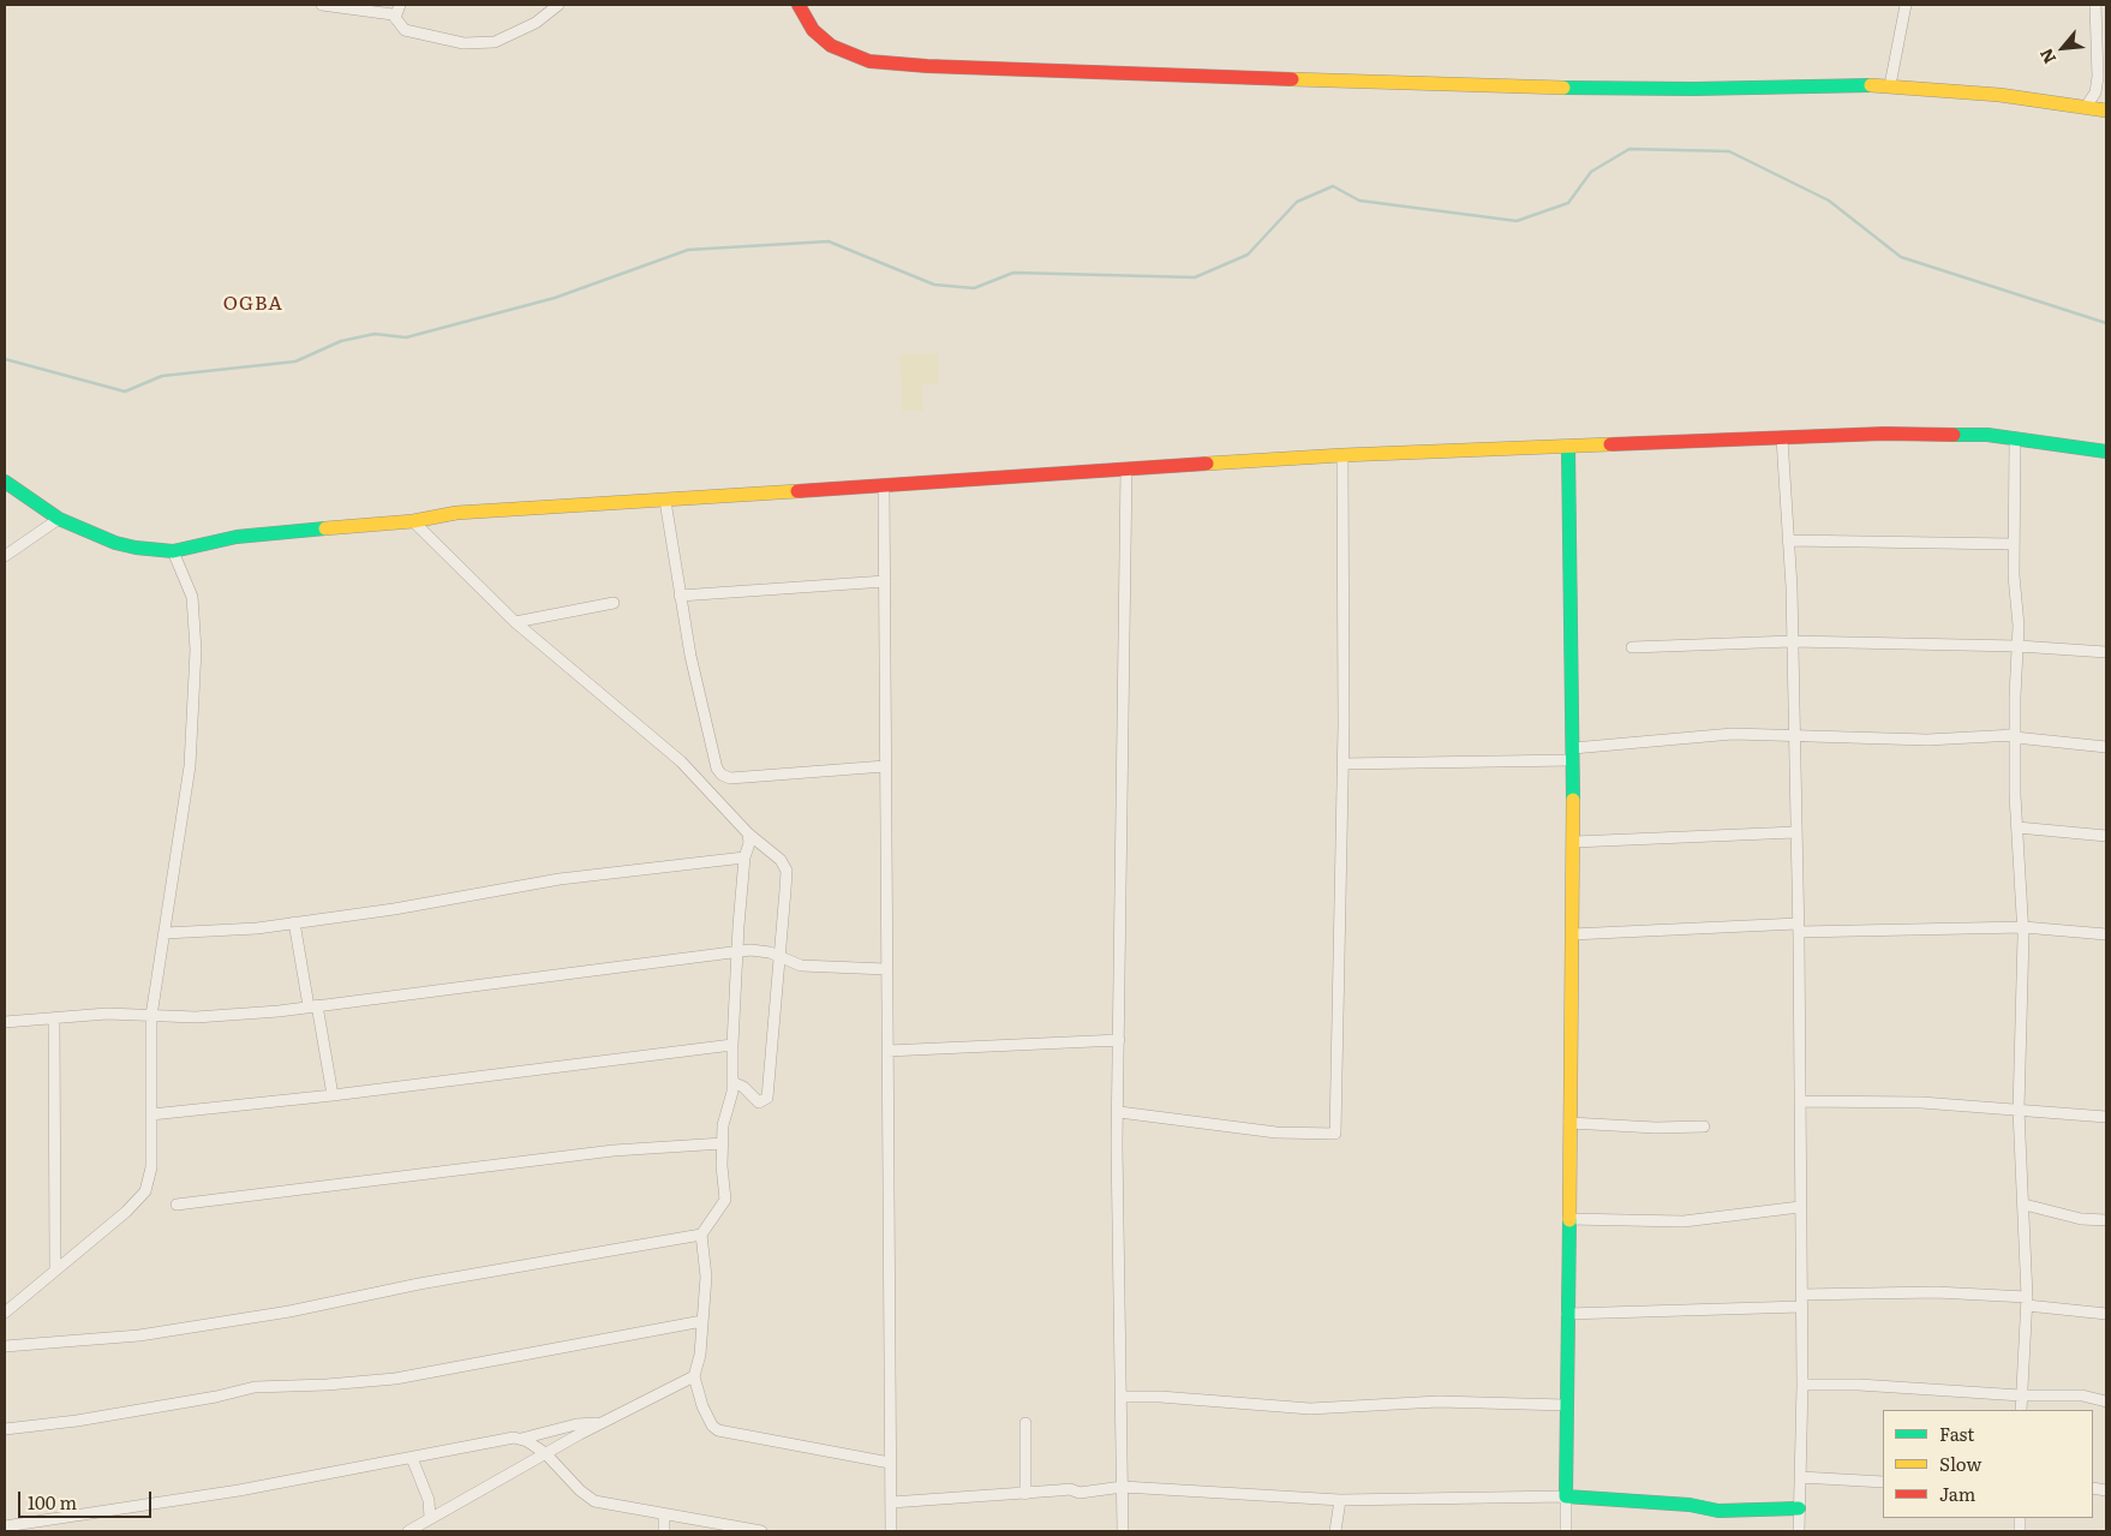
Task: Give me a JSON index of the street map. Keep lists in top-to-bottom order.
{
  "districts": ["OGBA"],
  "legend": ["Fast", "Slow", "Jam"],
  "scale_bar": "100 m",
  "north": "bottom left"
}
